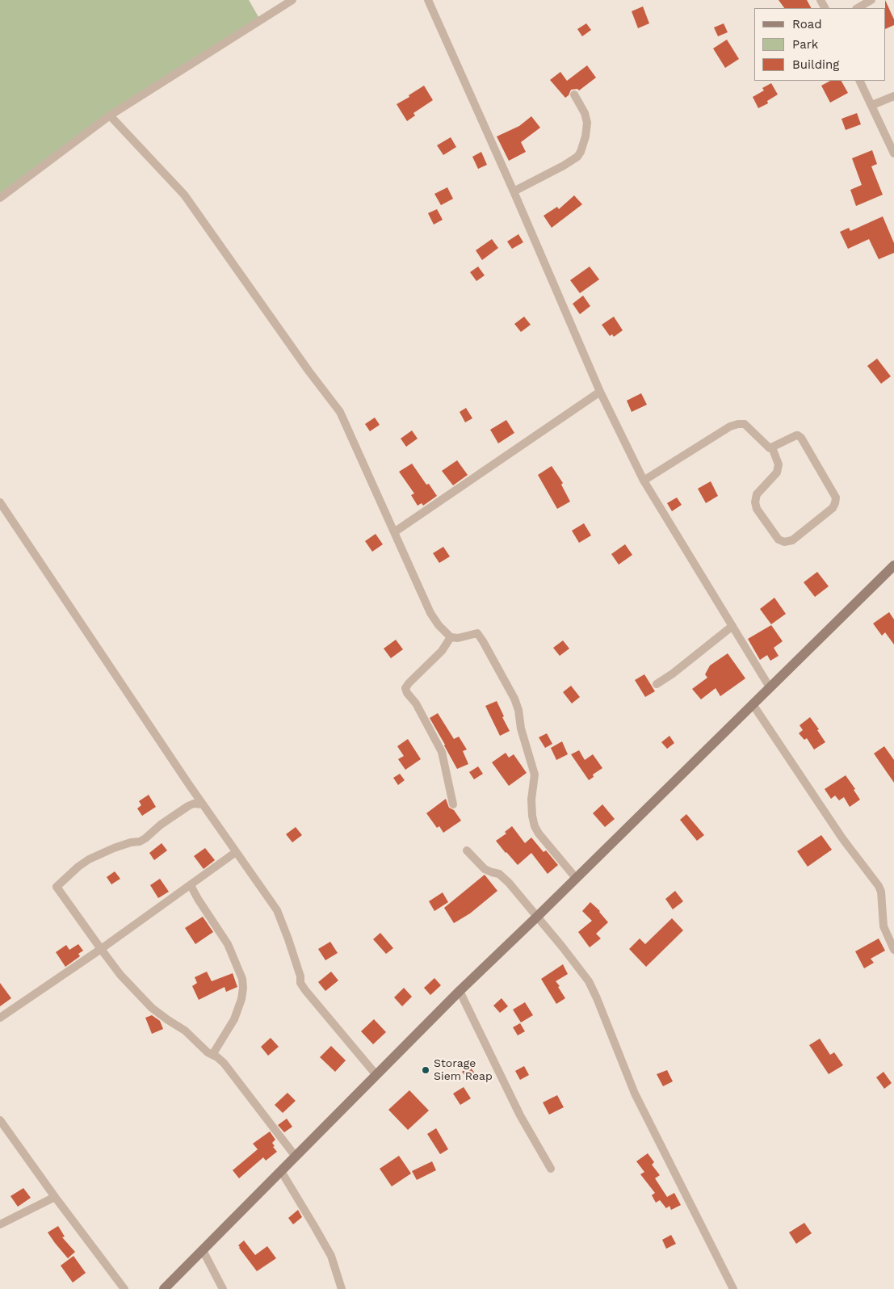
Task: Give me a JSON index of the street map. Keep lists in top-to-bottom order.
{
  "places": ["Storage Siem Reap"],
  "legend": ["Road", "Park", "Building"]
}
